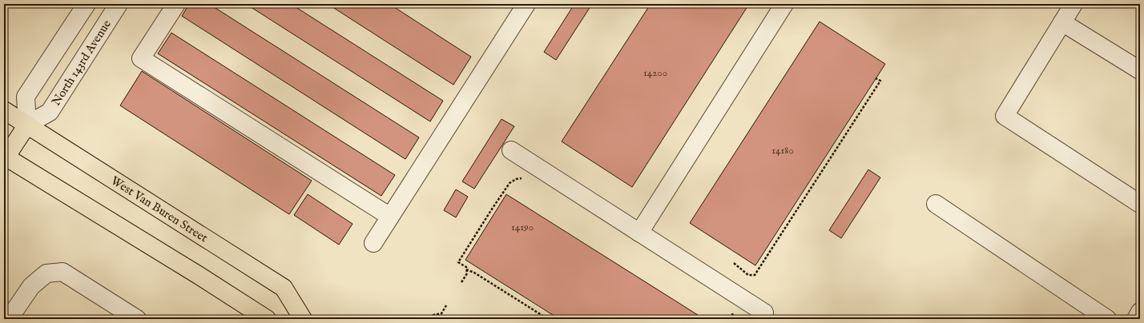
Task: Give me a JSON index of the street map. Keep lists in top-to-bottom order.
{
  "streets": {
    "main road": ["West Van Buren Street"],
    "street": ["North 143rd Avenue"]
  },
  "crossings": [
    ["North 143rd Avenue", "West Van Buren Street"]
  ],
  "house_numbers": ["14200", "14180", "14190"]
}
